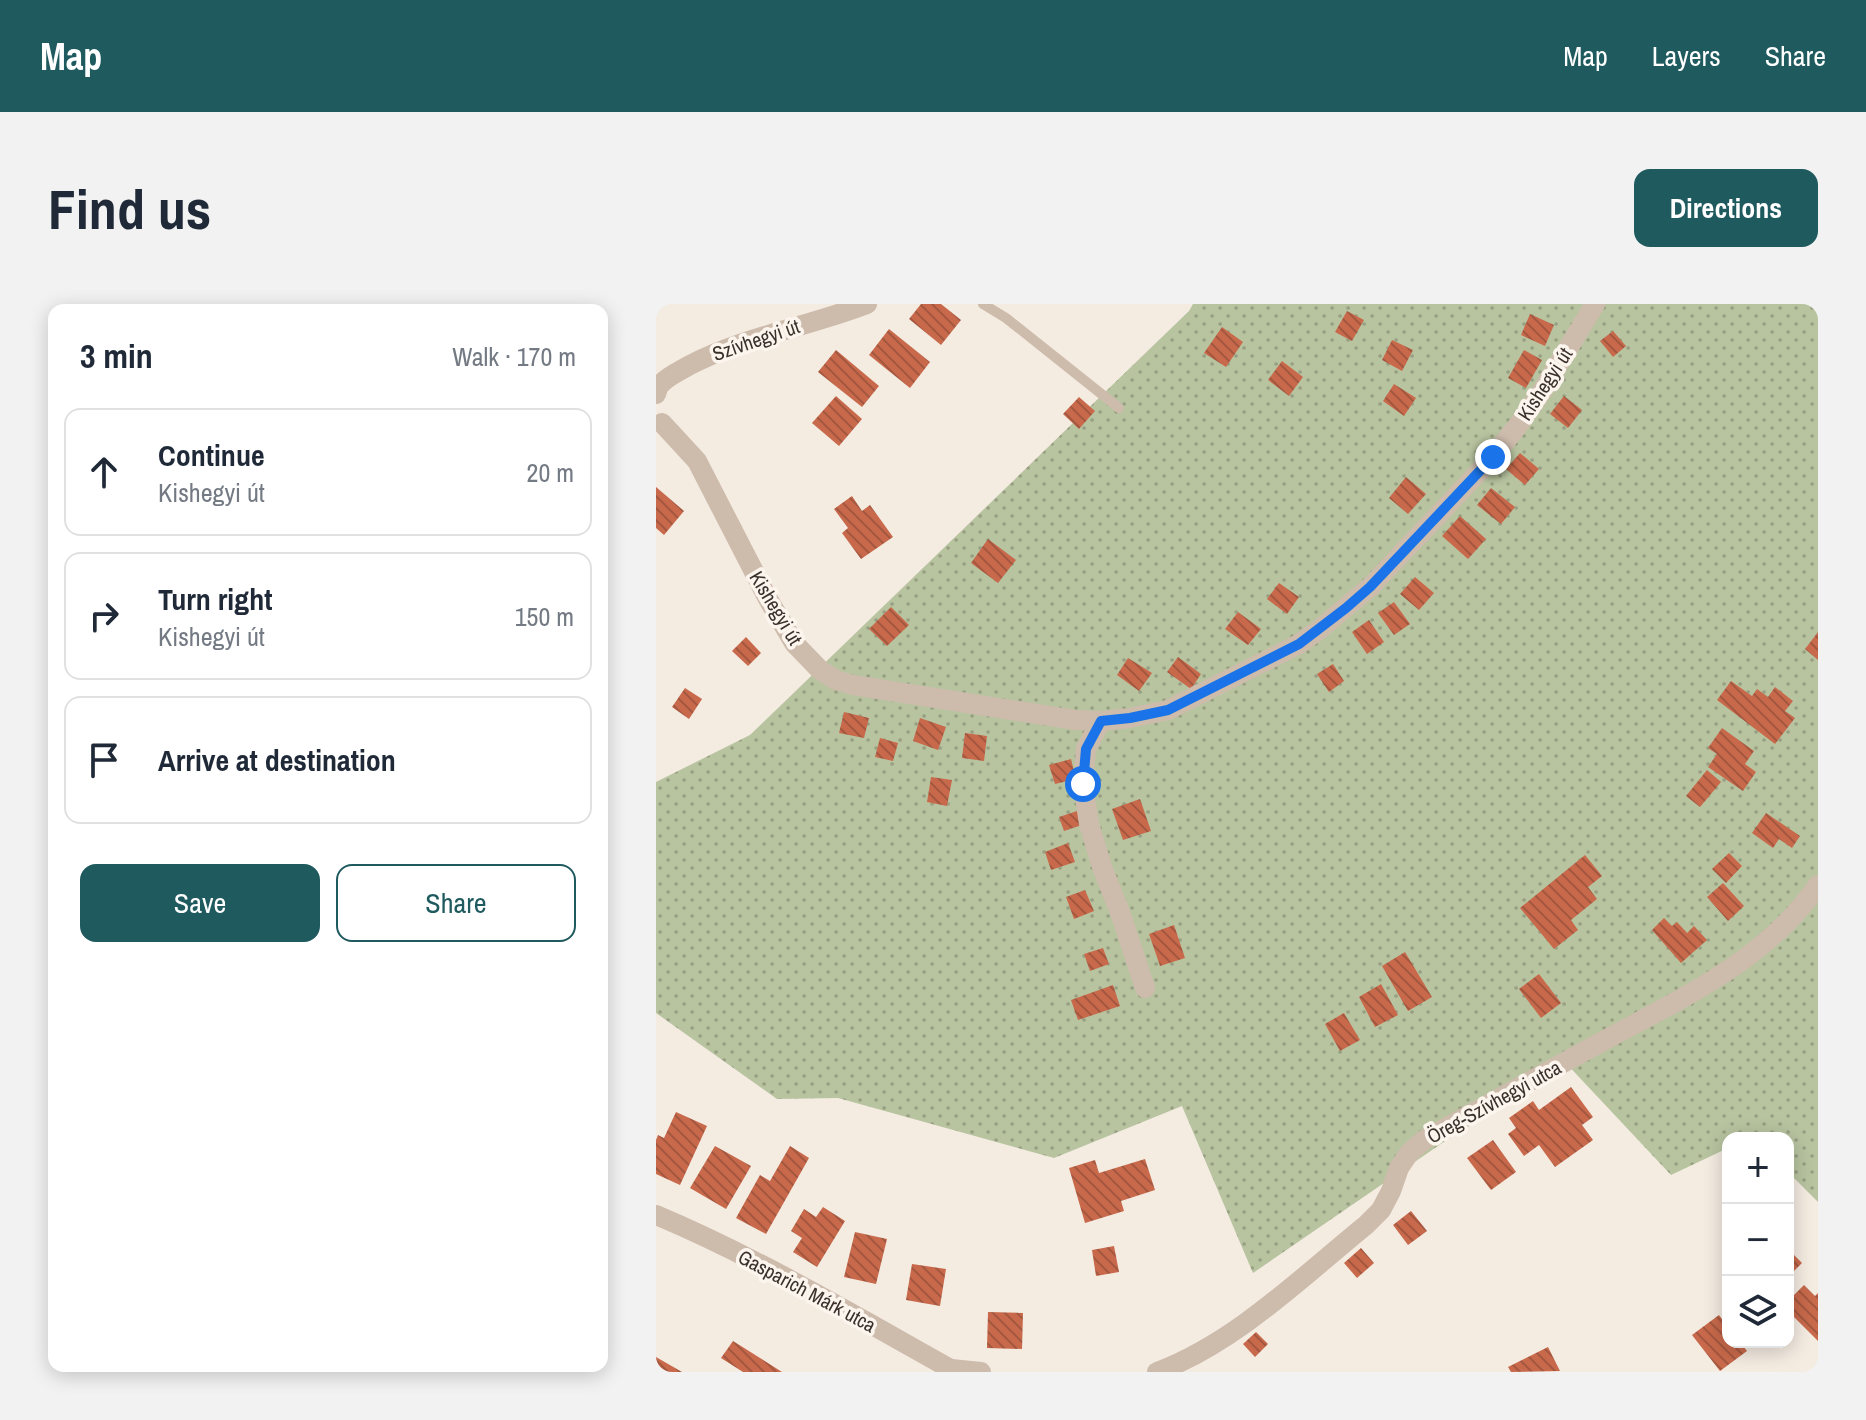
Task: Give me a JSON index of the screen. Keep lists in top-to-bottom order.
{
  "streets": {
    "street": [
      "Szívhegyi út",
      "Kishegyi út",
      "Öreg-Szívhegyi utca",
      "Gasparich Márk utca"
    ]
  },
  "page": {
    "header": "Map",
    "nav": ["Map", "Layers", "Share"],
    "buttons": [
      "Directions",
      ["Save", "Share"]
    ],
    "title": "Find us",
    "heading": ["3 min", "Walk · 170 m"],
    "list": [
      ["Continue", "Kishegyi út", "20 m"],
      ["Turn right", "Kishegyi út", "150 m"],
      "Arrive at destination"
    ],
    "map_buttons": ["+", "−"]
  }
}
